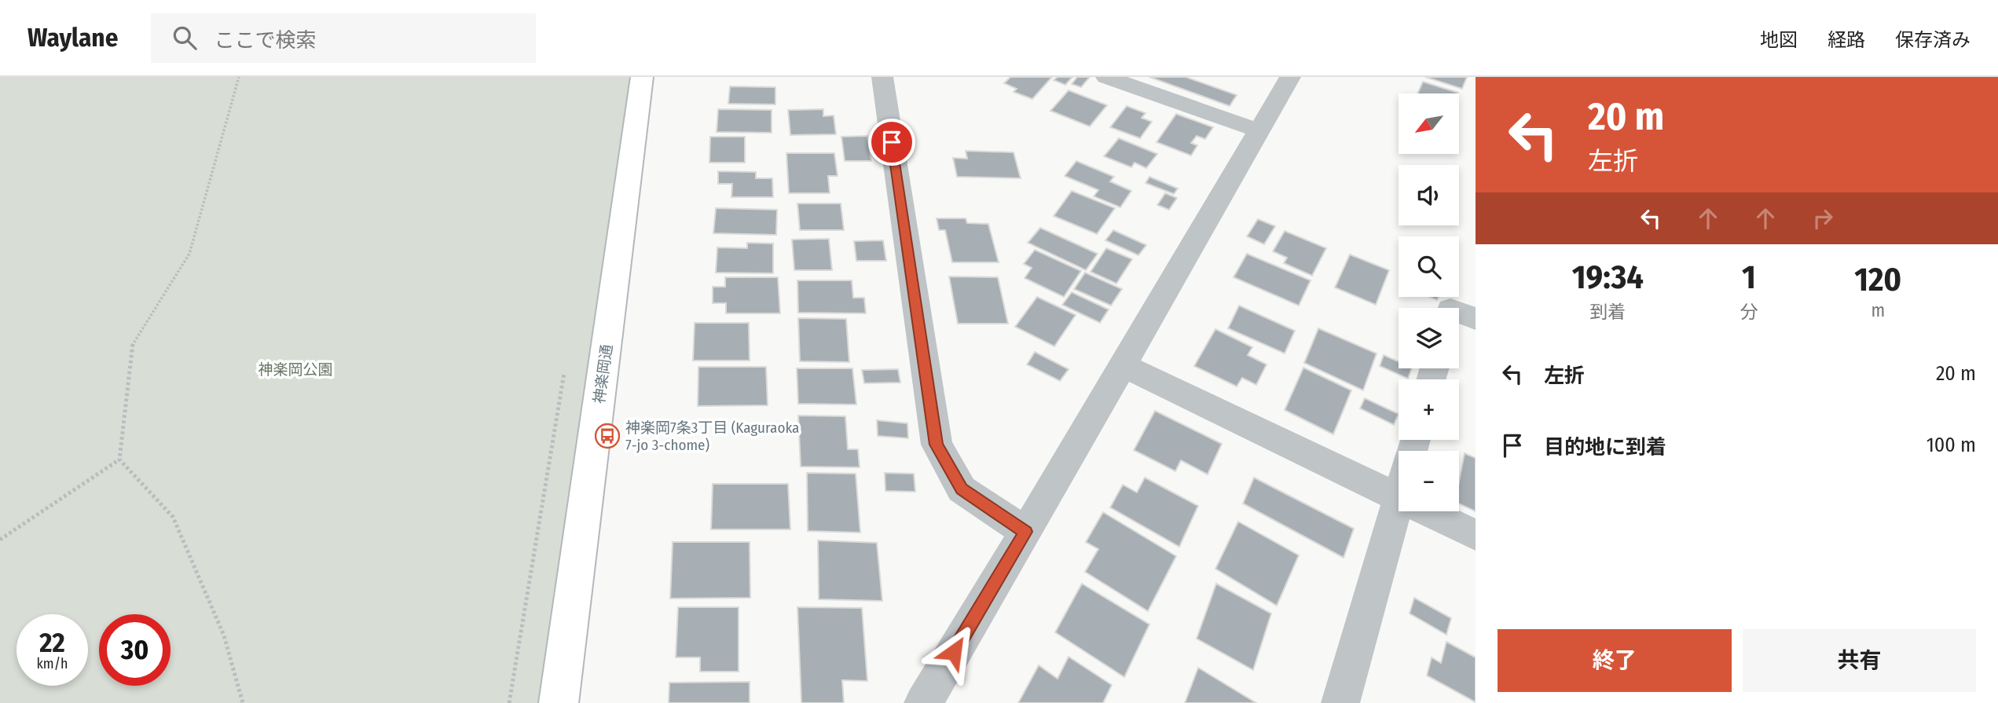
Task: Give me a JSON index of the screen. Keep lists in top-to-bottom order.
{
  "streets": {
    "street": ["神楽岡通"]
  },
  "parks": ["神楽岡公園"],
  "places": {
    "bus stop": ["神楽岡7条3丁目 (Kaguraoka 7-jo 3-chome)"]
  },
  "north": "bottom left",
  "page": {
    "header": "Waylane",
    "search": "ここで検索",
    "nav": ["地図", "経路", "保存済み"],
    "turn": ["20 m", "左折"],
    "map_buttons": ["+", "−"],
    "eta": [
      "19:34",
      "到着",
      "1",
      "分",
      "120",
      "m"
    ],
    "list": [
      {
        "name": "左折",
        "value": "20 m"
      },
      {
        "name": "目的地に到着",
        "value": "100 m"
      }
    ],
    "speed": "22 km/h",
    "limit": "30",
    "buttons": ["終了", "共有"]
  }
}
